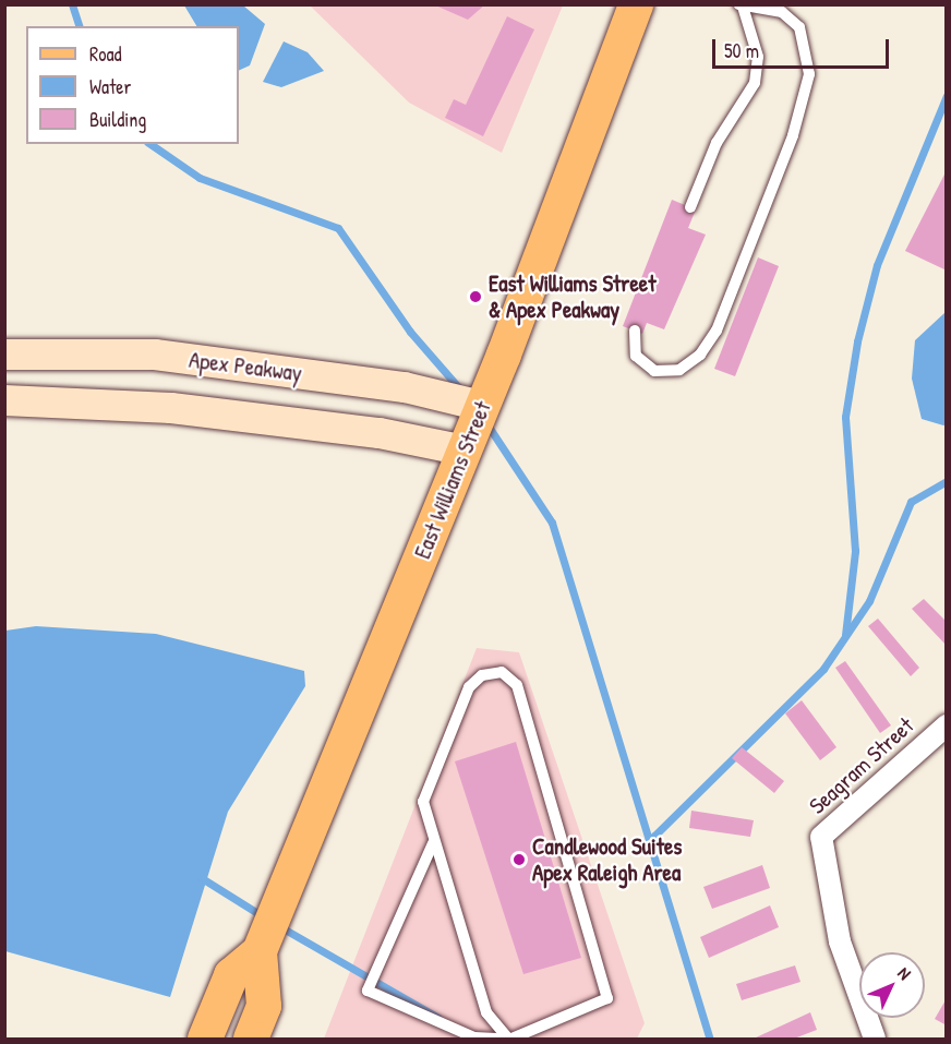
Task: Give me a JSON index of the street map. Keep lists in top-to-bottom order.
{
  "streets": {
    "main road": ["Apex Peakway", "East Williams Street"],
    "street": ["Seagram Street"]
  },
  "crossings": [
    ["Apex Peakway", "East Williams Street"]
  ],
  "places": ["East Williams Street & Apex Peakway", "Candlewood Suites Apex Raleigh Area"],
  "legend": ["Road", "Water", "Building"],
  "scale_bar": "50 m",
  "north": "top right"
}
